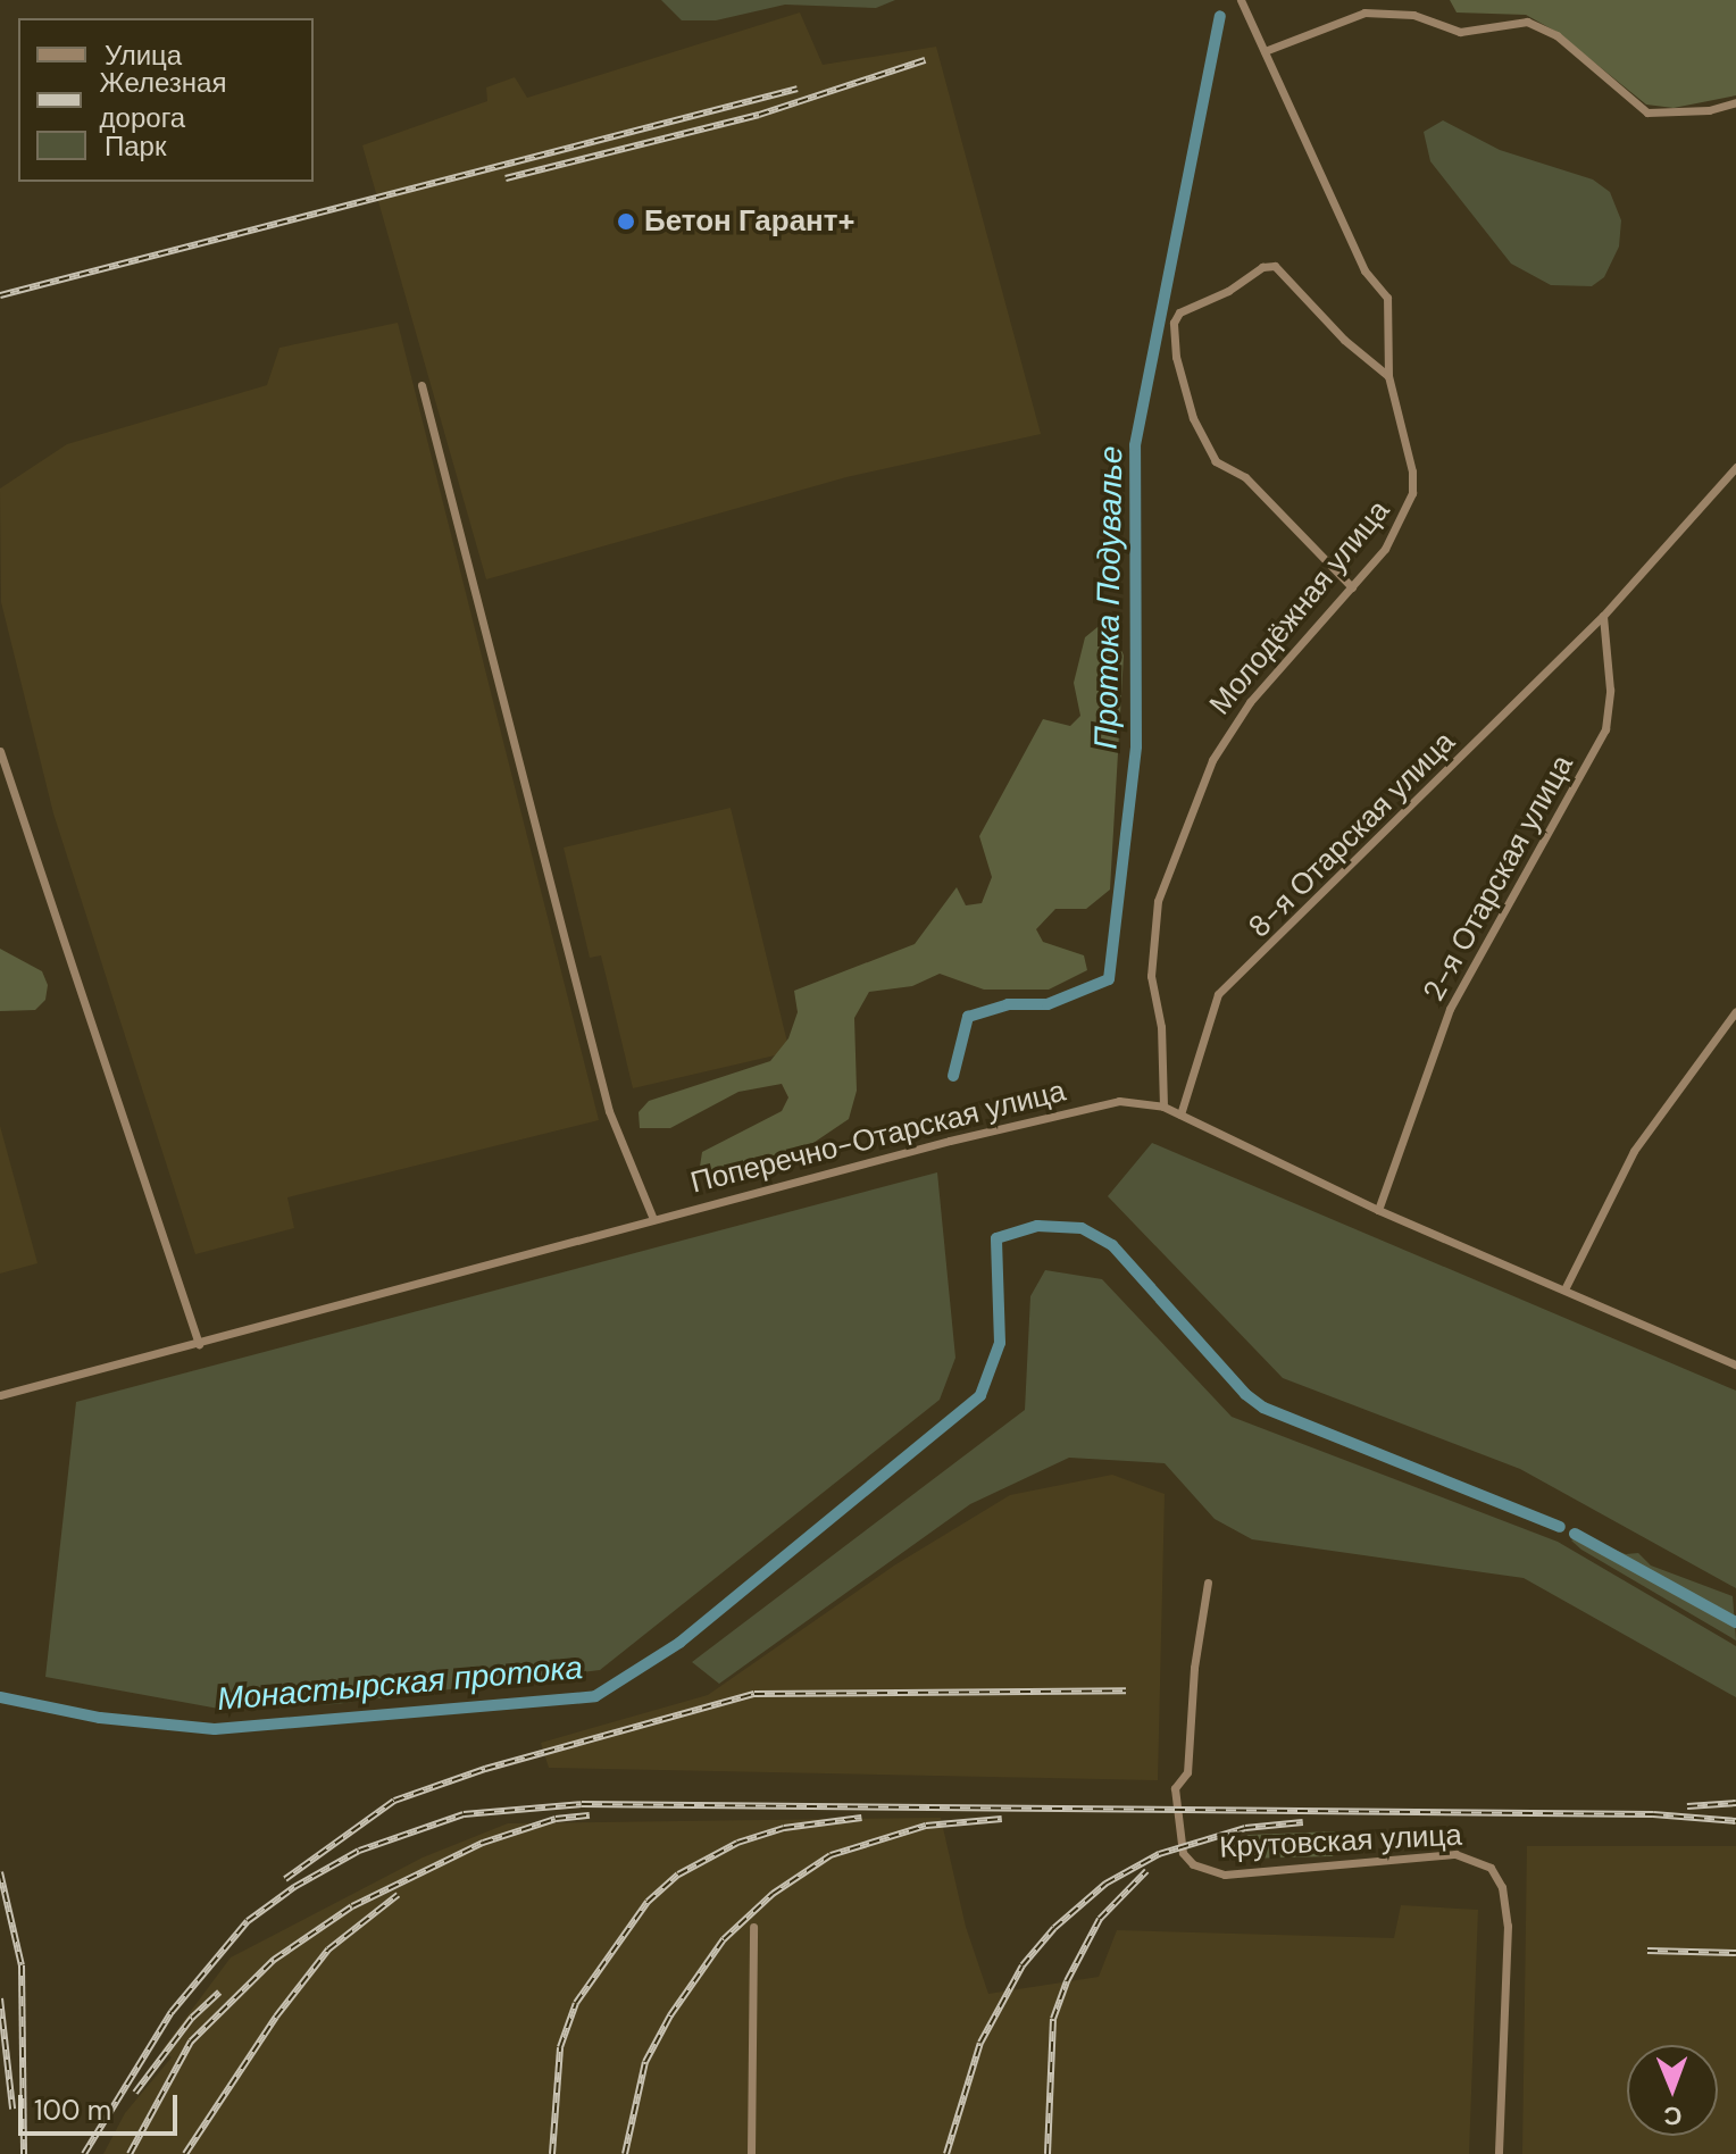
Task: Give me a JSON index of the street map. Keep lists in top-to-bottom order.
{
  "streets": {
    "street": [
      "Молодёжная улица",
      "8-я Отарская улица",
      "2-я Отарская улица",
      "Поперечно-Отарская улица",
      "Крутовская улица"
    ]
  },
  "crossings": [
    ["Молодёжная улица", "Поперечно-Отарская улица"],
    ["8-я Отарская улица", "2-я Отарская улица"],
    ["8-я Отарская улица", "Поперечно-Отарская улица"],
    ["2-я Отарская улица", "Поперечно-Отарская улица"]
  ],
  "water": ["Протока Подувалье", "Монастырская протока"],
  "places": ["Бетон Гарант+"],
  "legend": ["Улица", "Железная дорога", "Парк"],
  "scale_bar": "100 m",
  "north": "bottom"
}
